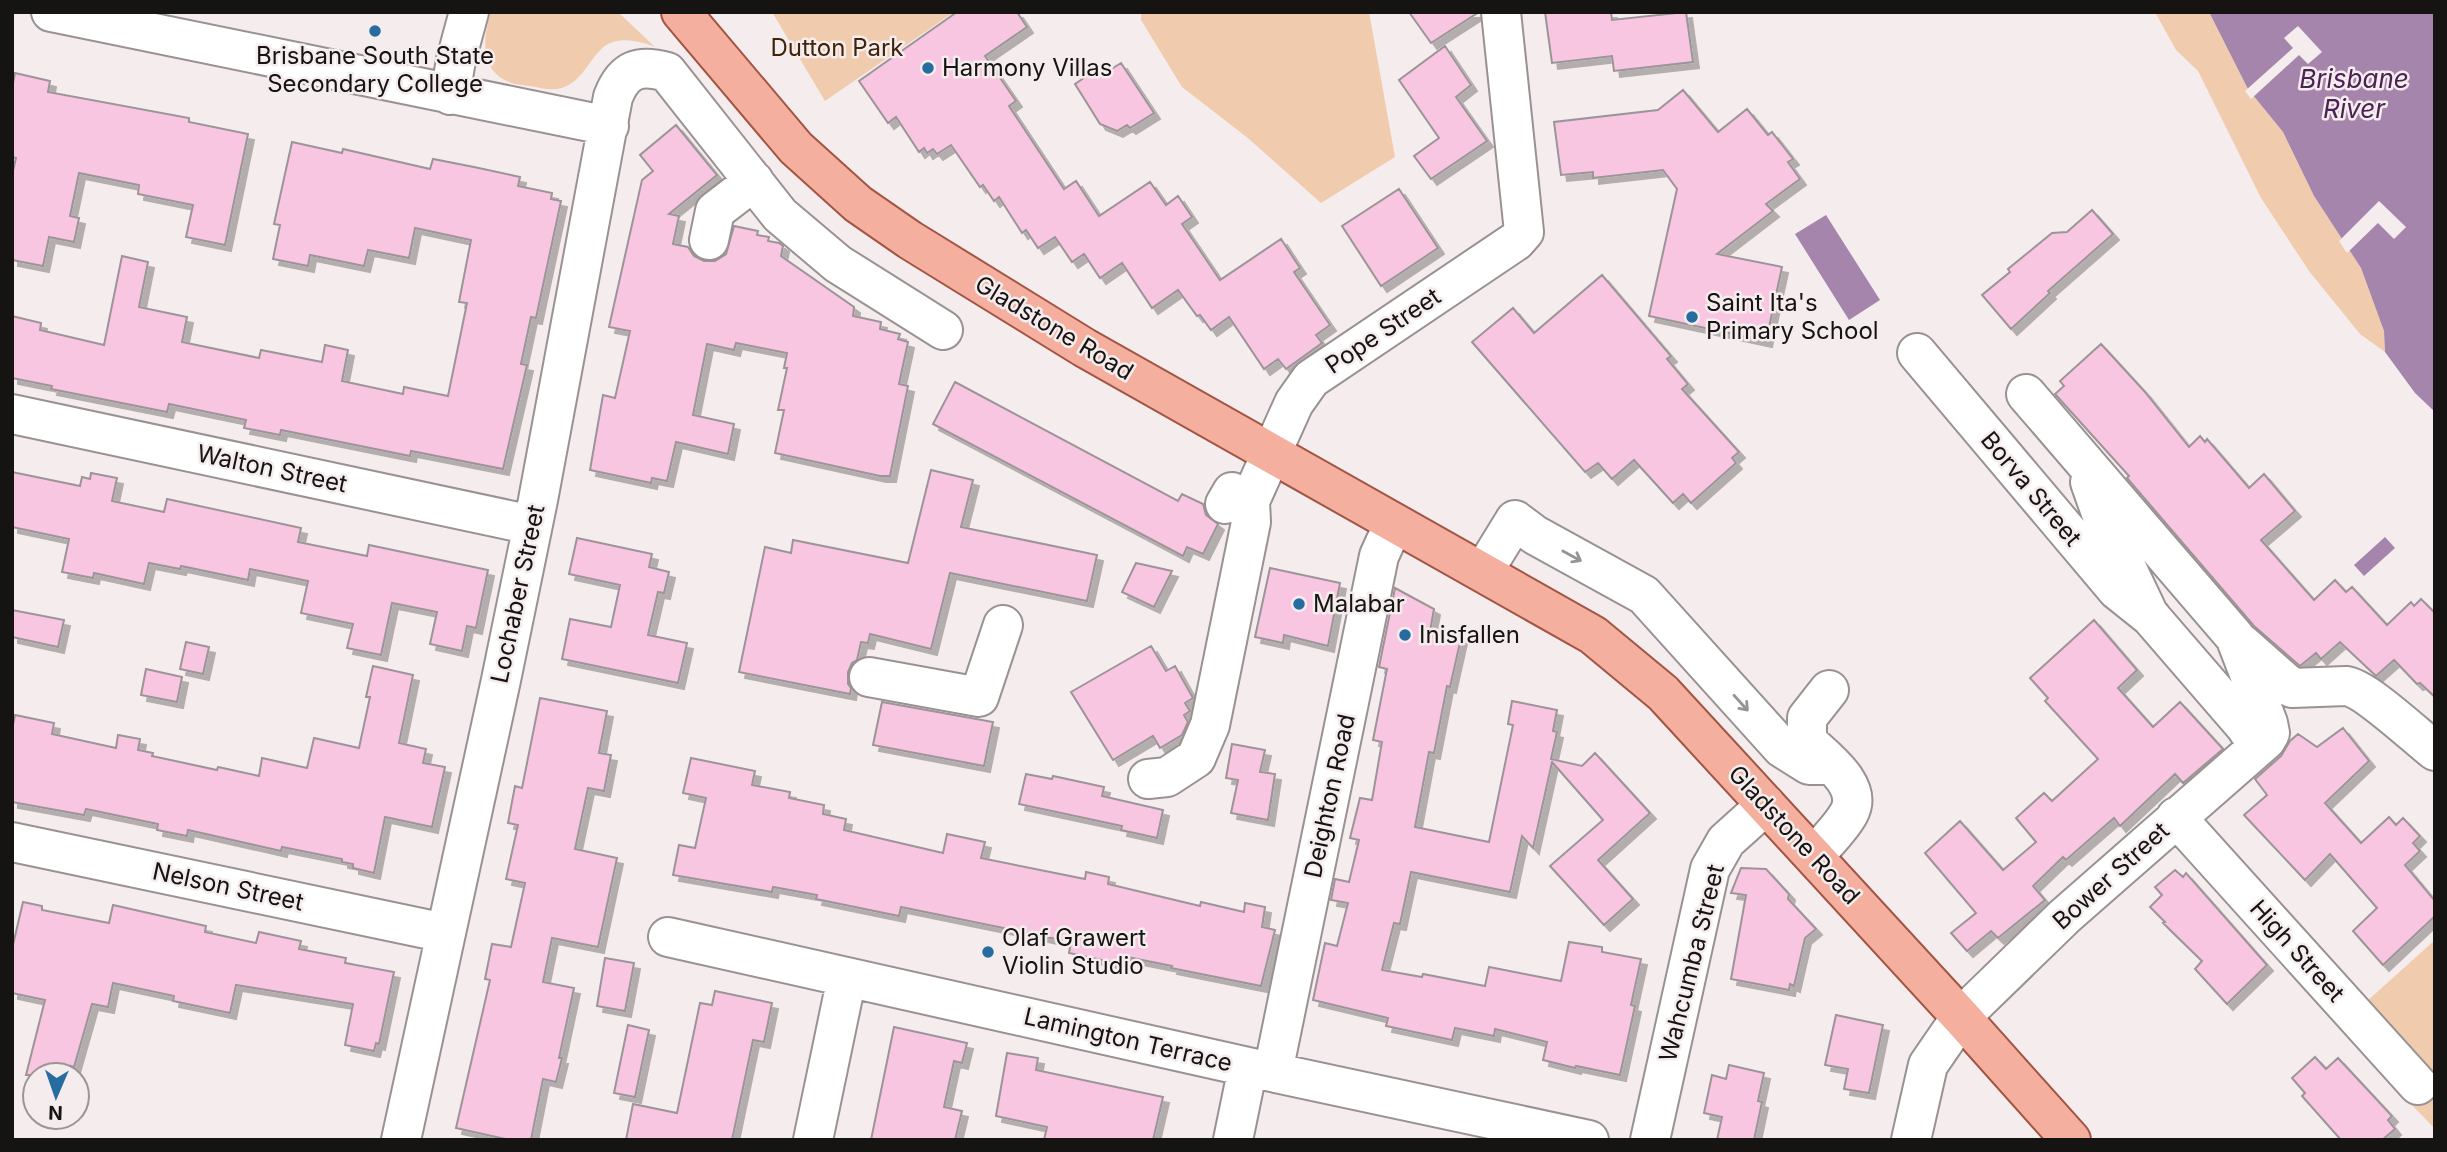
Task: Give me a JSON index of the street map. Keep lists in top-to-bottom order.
{
  "streets": {
    "main road": ["Gladstone Road"],
    "street": [
      "Pope Street",
      "Walton Street",
      "Borva Street",
      "Lochaber Street",
      "Deighton Road",
      "Bower Street",
      "Nelson Street",
      "High Street",
      "Wahcumba Street",
      "Lamington Terrace"
    ]
  },
  "crossings": [
    ["Gladstone Road", "Pope Street"],
    ["Gladstone Road", "Deighton Road"],
    ["Gladstone Road", "Bower Street"],
    ["Gladstone Road", "Wahcumba Street"],
    ["Walton Street", "Lochaber Street"],
    ["Borva Street", "Bower Street"],
    ["Lochaber Street", "Nelson Street"],
    ["Deighton Road", "Lamington Terrace"],
    ["Bower Street", "High Street"]
  ],
  "water": ["Brisbane River"],
  "parks": ["Dutton Park"],
  "places": [
    "Brisbane South State Secondary College",
    "Harmony Villas",
    "Saint Ita's Primary School",
    "Malabar",
    "Inisfallen",
    "Olaf Grawert Violin Studio"
  ],
  "north": "bottom"
}
